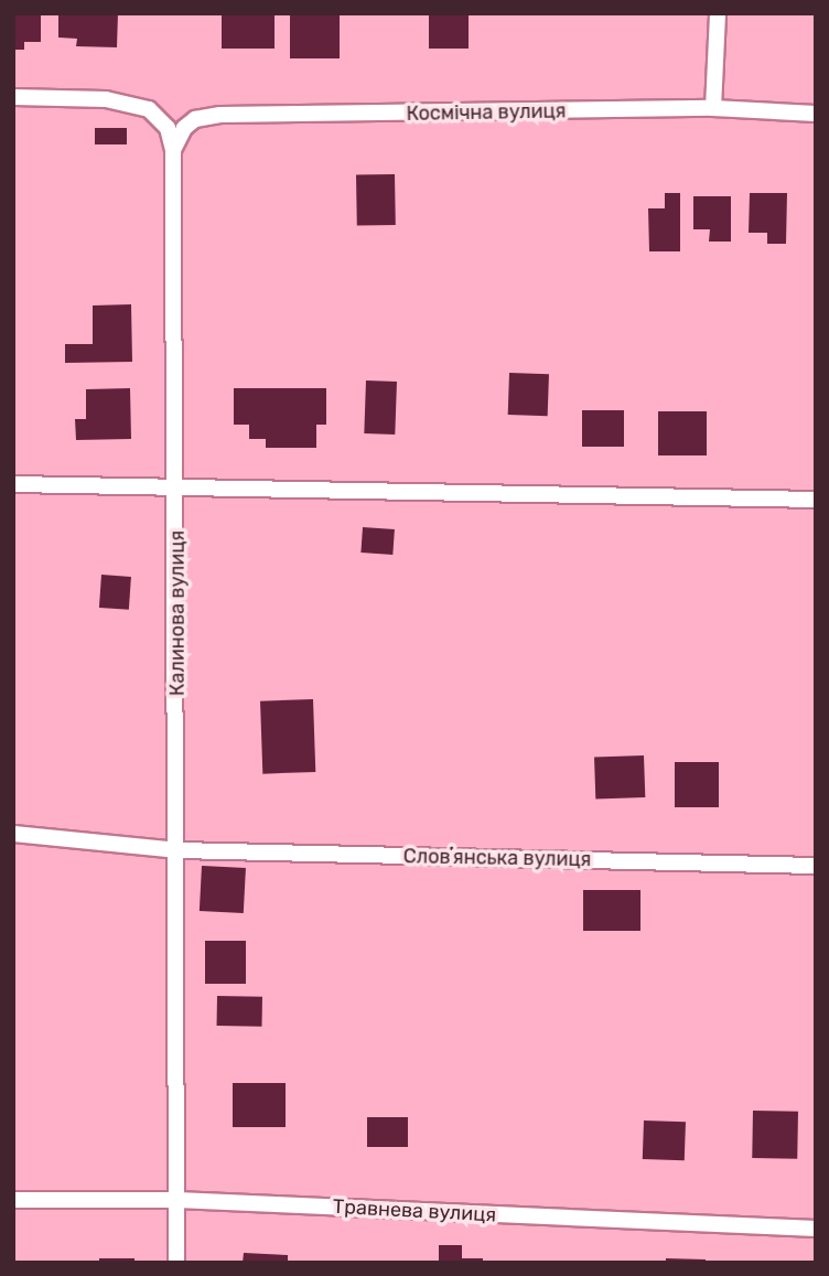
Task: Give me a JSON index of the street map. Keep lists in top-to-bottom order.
{
  "streets": {
    "street": [
      "Космічна вулиця",
      "Калинова вулиця",
      "Словʼянська вулиця",
      "Травнева вулиця"
    ]
  },
  "crossings": [
    ["Космічна вулиця", "Калинова вулиця"],
    ["Калинова вулиця", "Словʼянська вулиця"],
    ["Калинова вулиця", "Травнева вулиця"]
  ]
}
